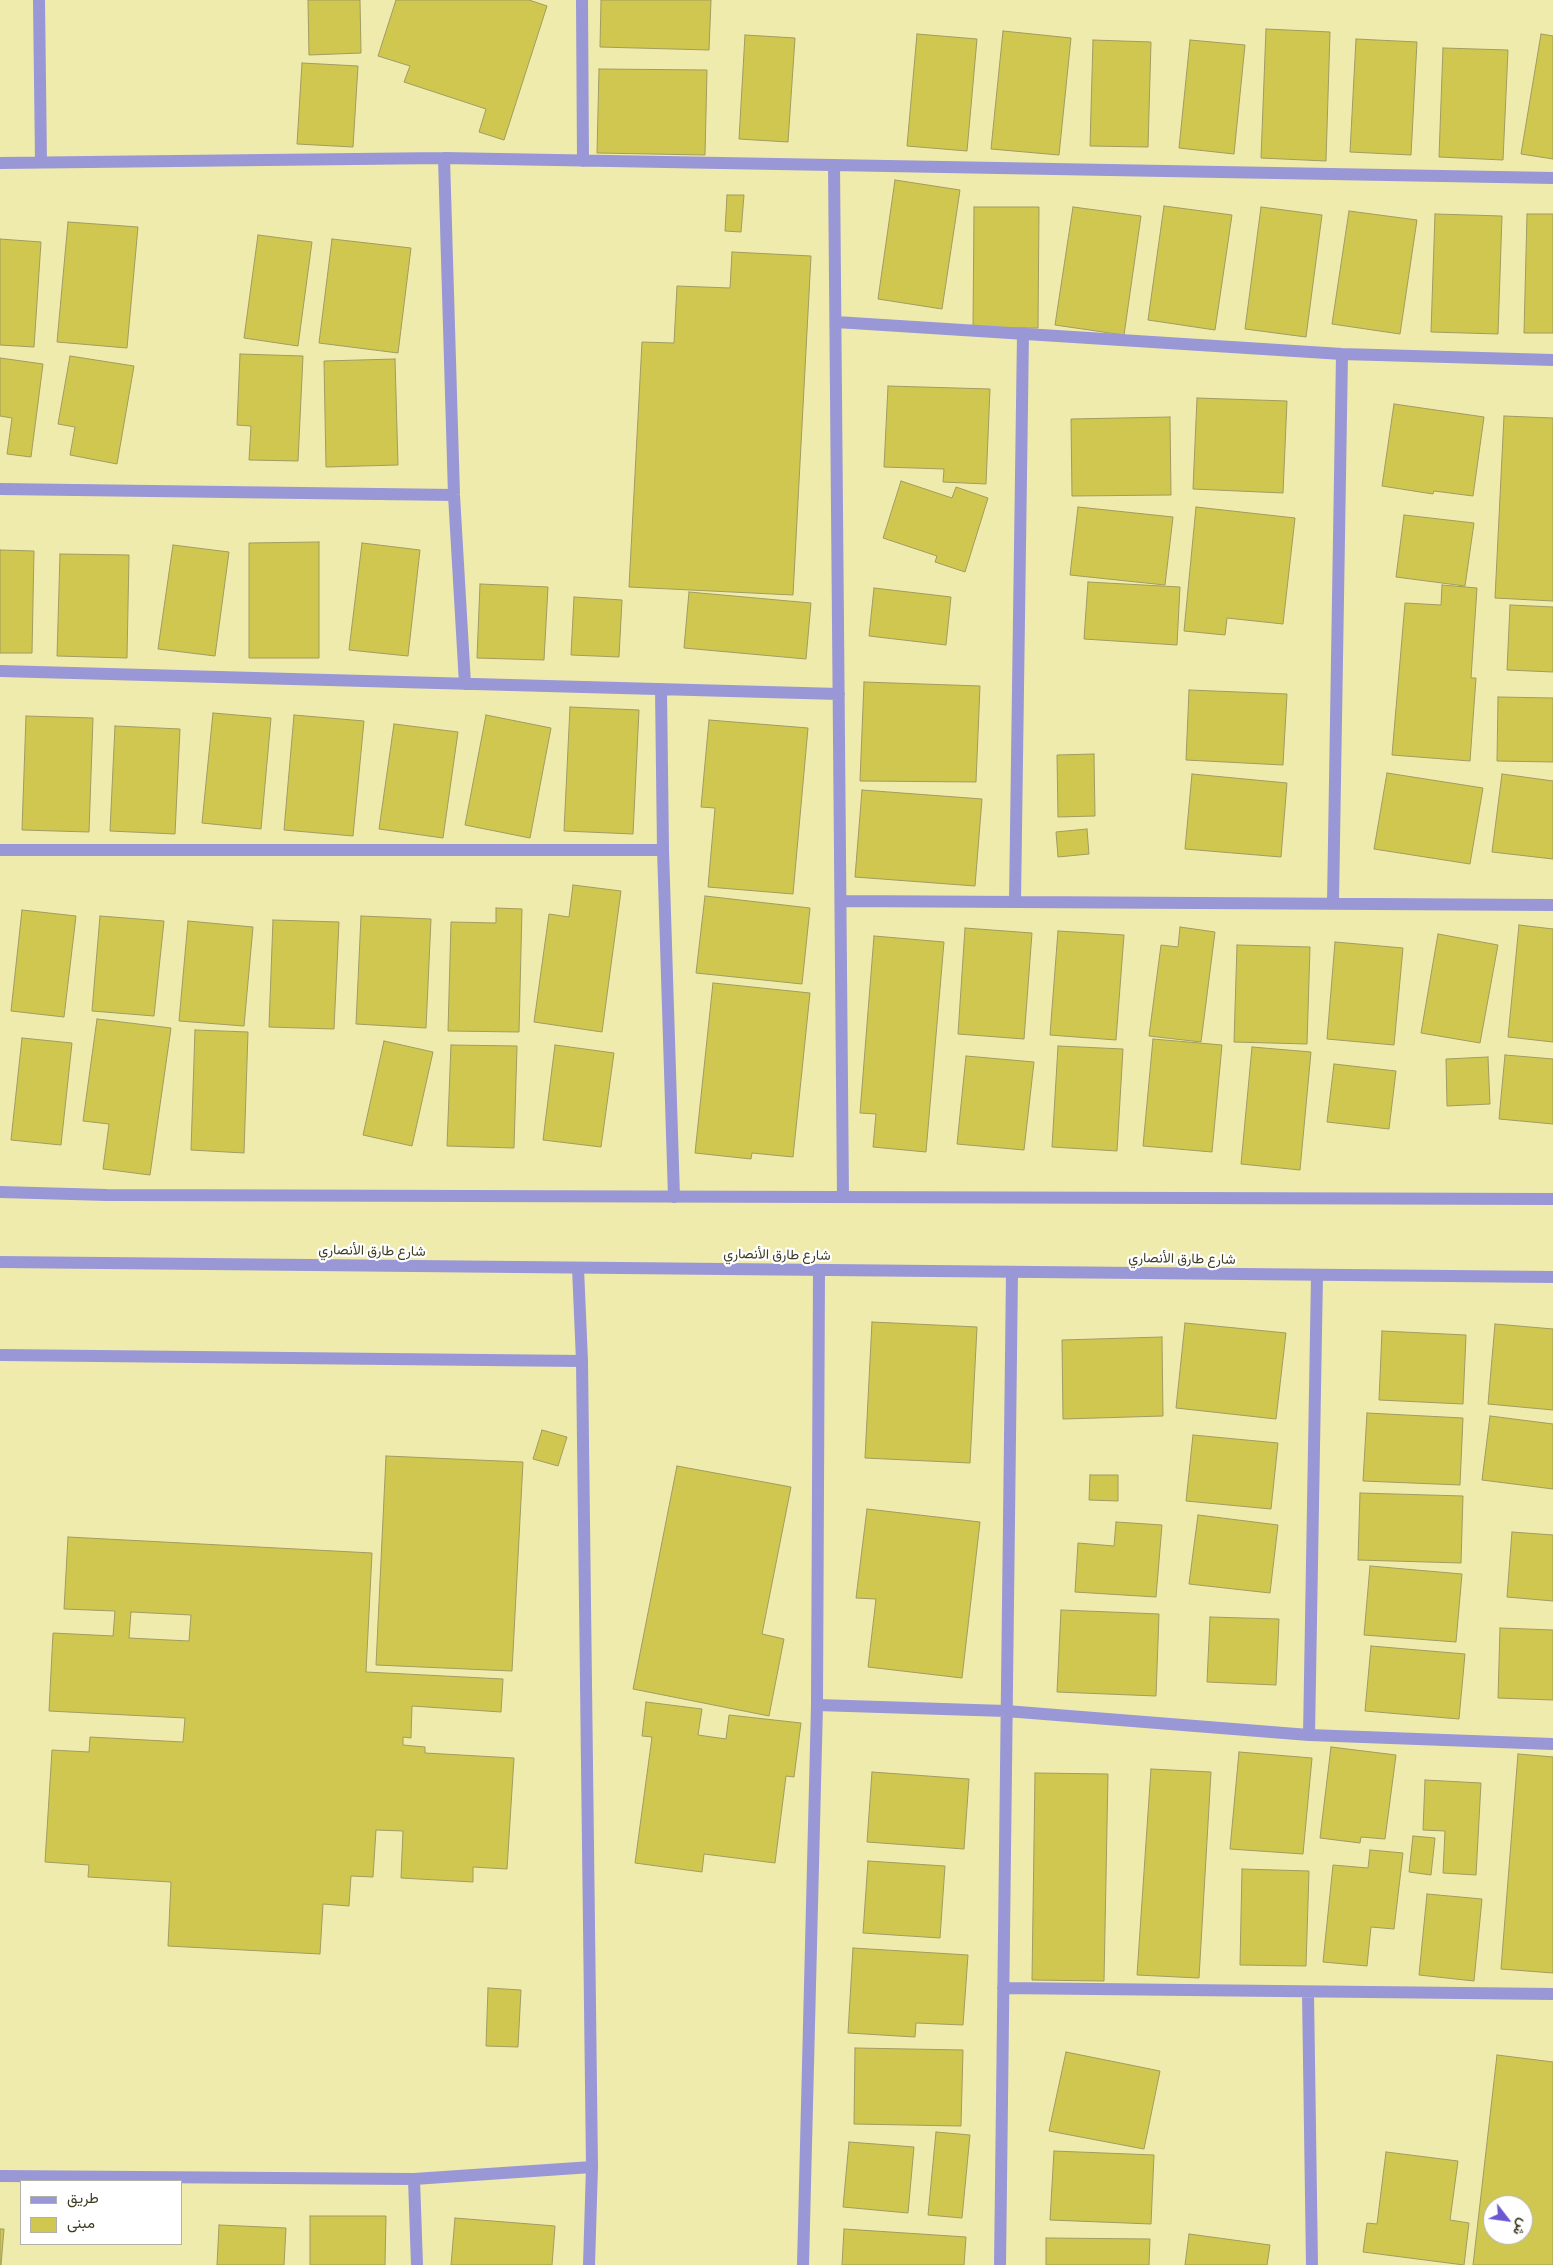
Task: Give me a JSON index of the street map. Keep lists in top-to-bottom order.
{
  "streets": {
    "street": ["شارع طارق الأنصاري"]
  },
  "legend": ["طريق", "مبنى"],
  "north": "bottom right"
}
